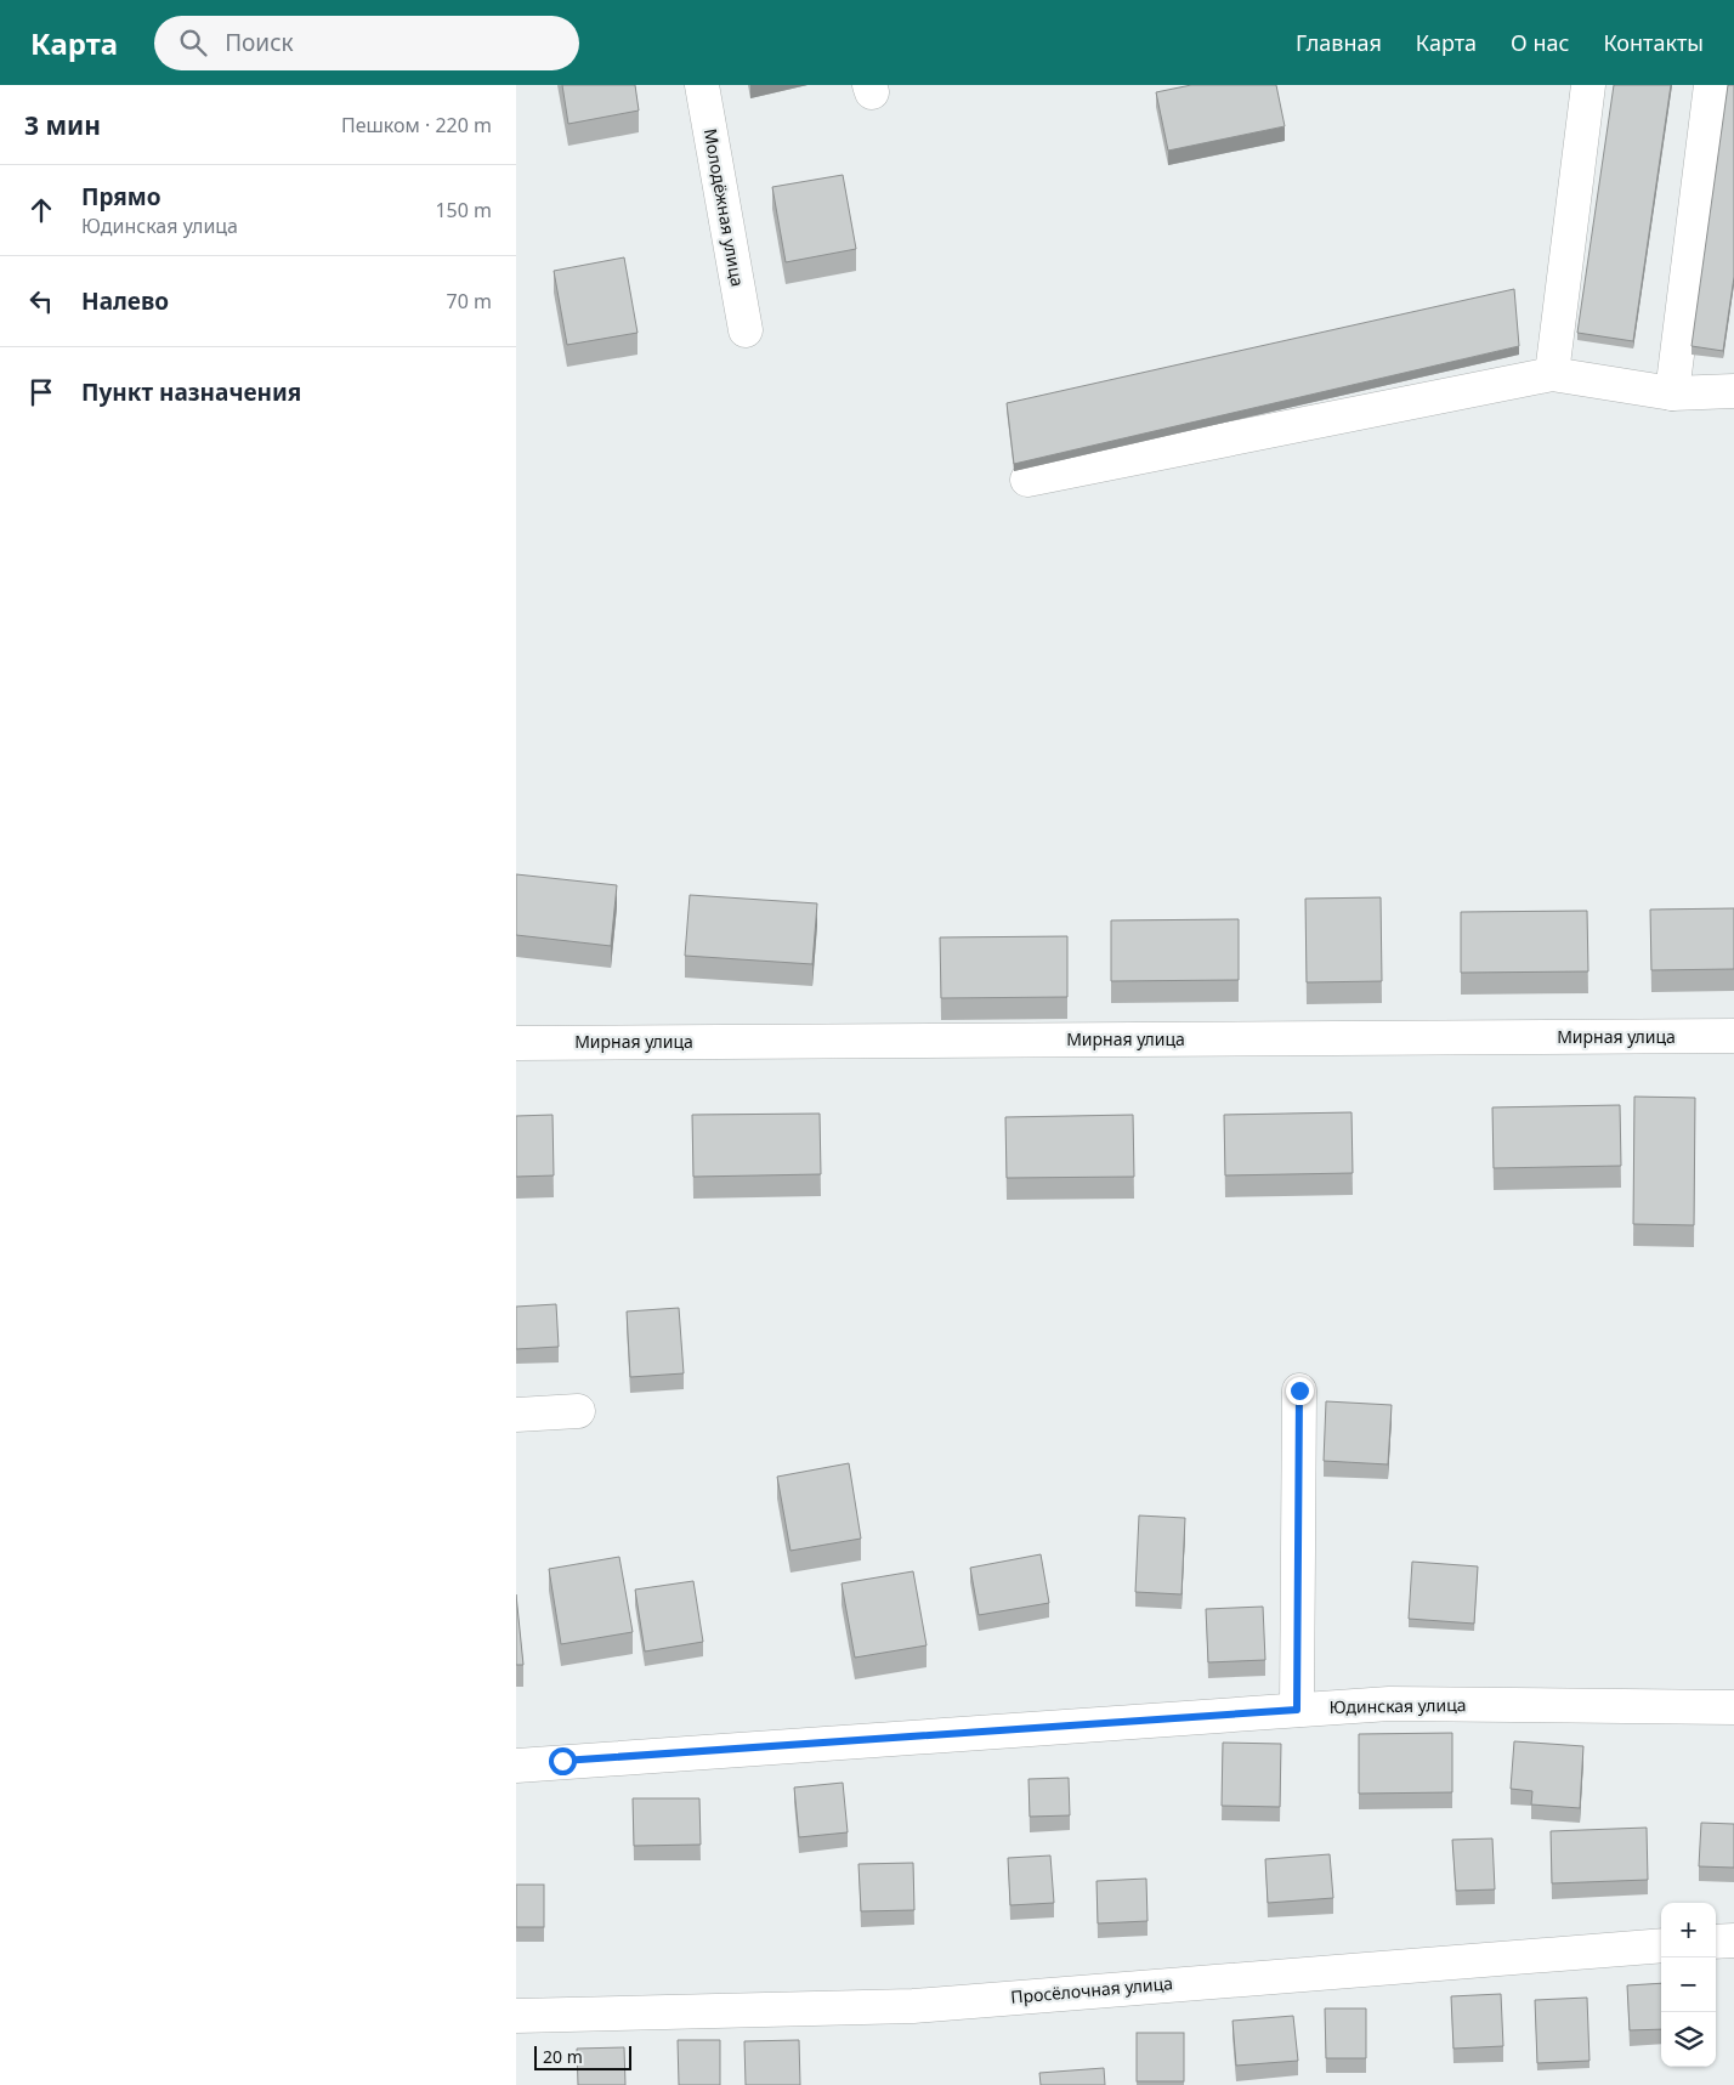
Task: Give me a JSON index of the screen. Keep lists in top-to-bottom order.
{
  "streets": {
    "street": [
      "Молодёжная улица",
      "Мирная улица",
      "Юдинская улица",
      "Просёлочная улица"
    ]
  },
  "scale_bar": "20 m",
  "page": {
    "header": "Карта",
    "search": "Поиск",
    "nav": [
      "Главная",
      "Карта",
      "О нас",
      "Контакты"
    ],
    "heading": ["3 мин", "Пешком · 220 m"],
    "list": [
      ["Прямо", "Юдинская улица", "150 m"],
      ["Налево", "70 m"],
      "Пункт назначения"
    ],
    "map_buttons": ["+", "−"],
    "scale": "20 m"
  }
}
